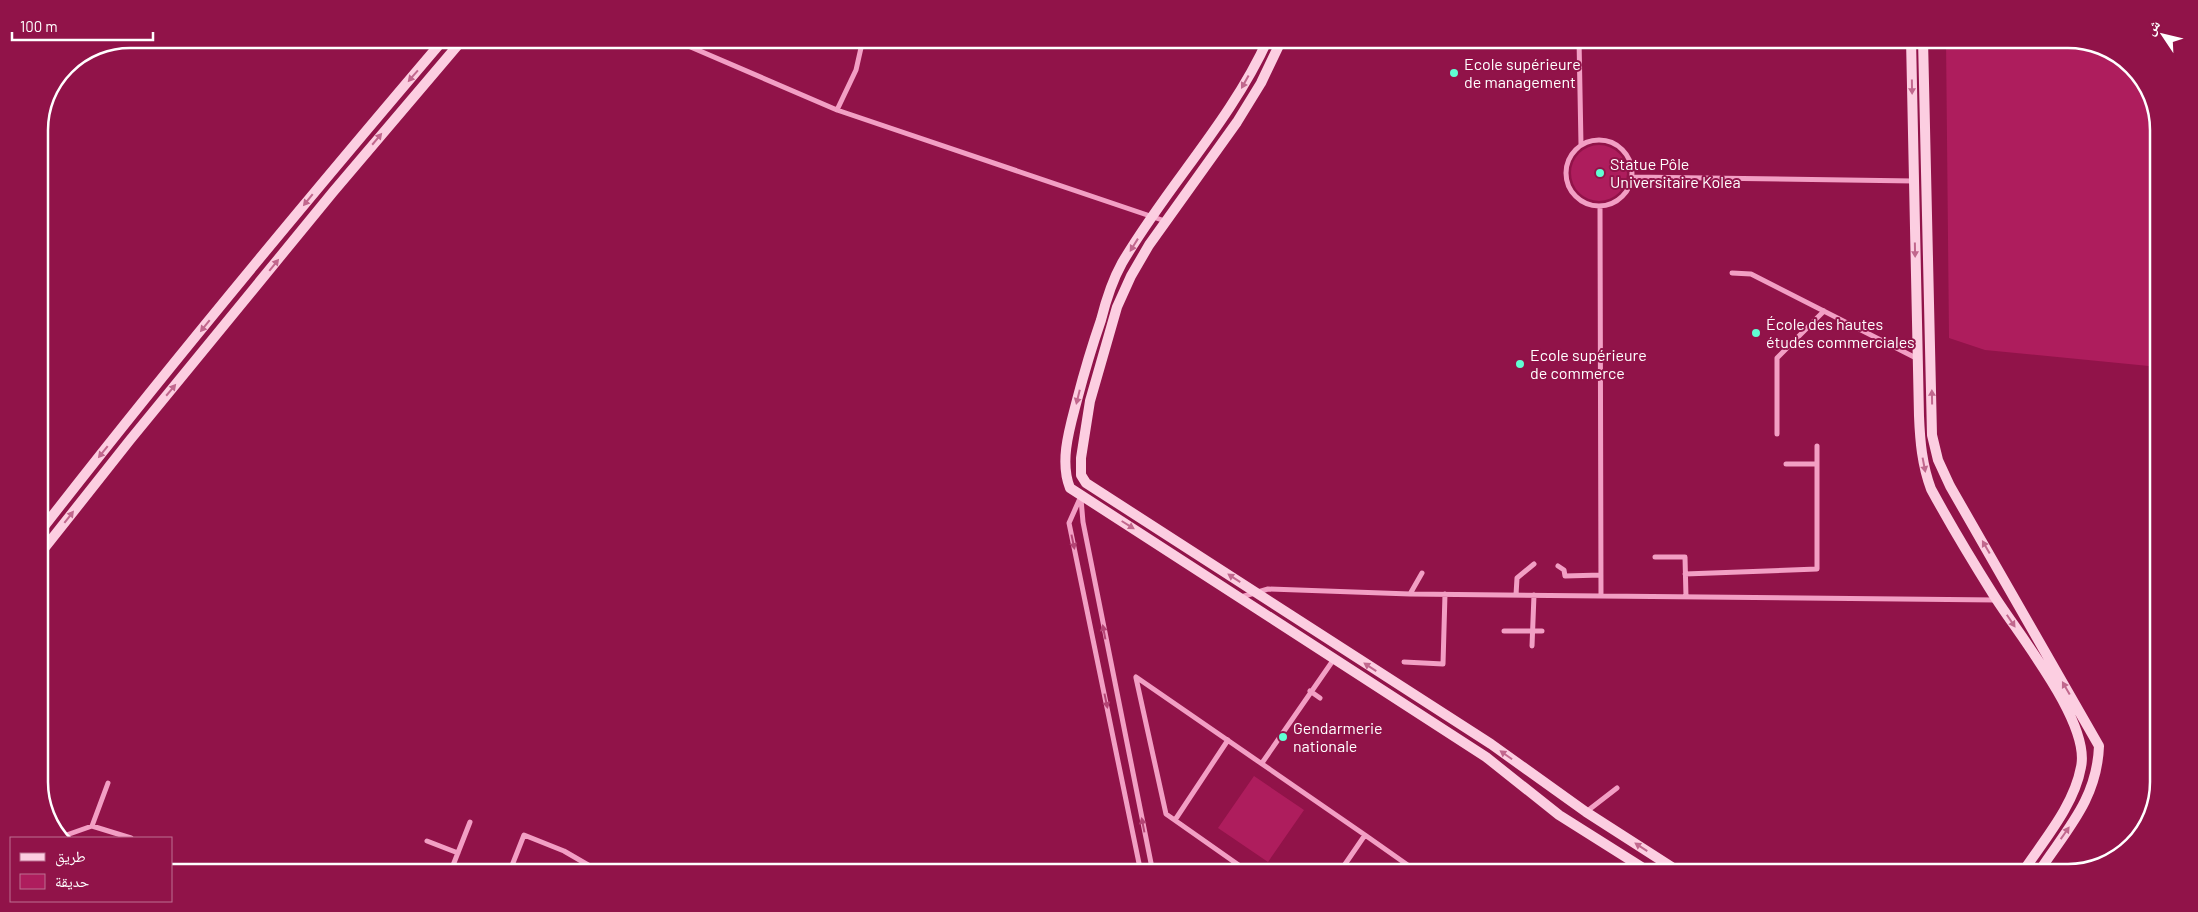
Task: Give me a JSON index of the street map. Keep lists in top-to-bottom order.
{
  "places": [
    "Ecole supérieure de management",
    "Statue Pôle Universitaire Kolea",
    "École des hautes études commerciales",
    "Ecole supérieure de commerce",
    "Gendarmerie nationale"
  ],
  "legend": ["طريق", "حديقة"],
  "scale_bar": "100 m",
  "north": "top left"
}
